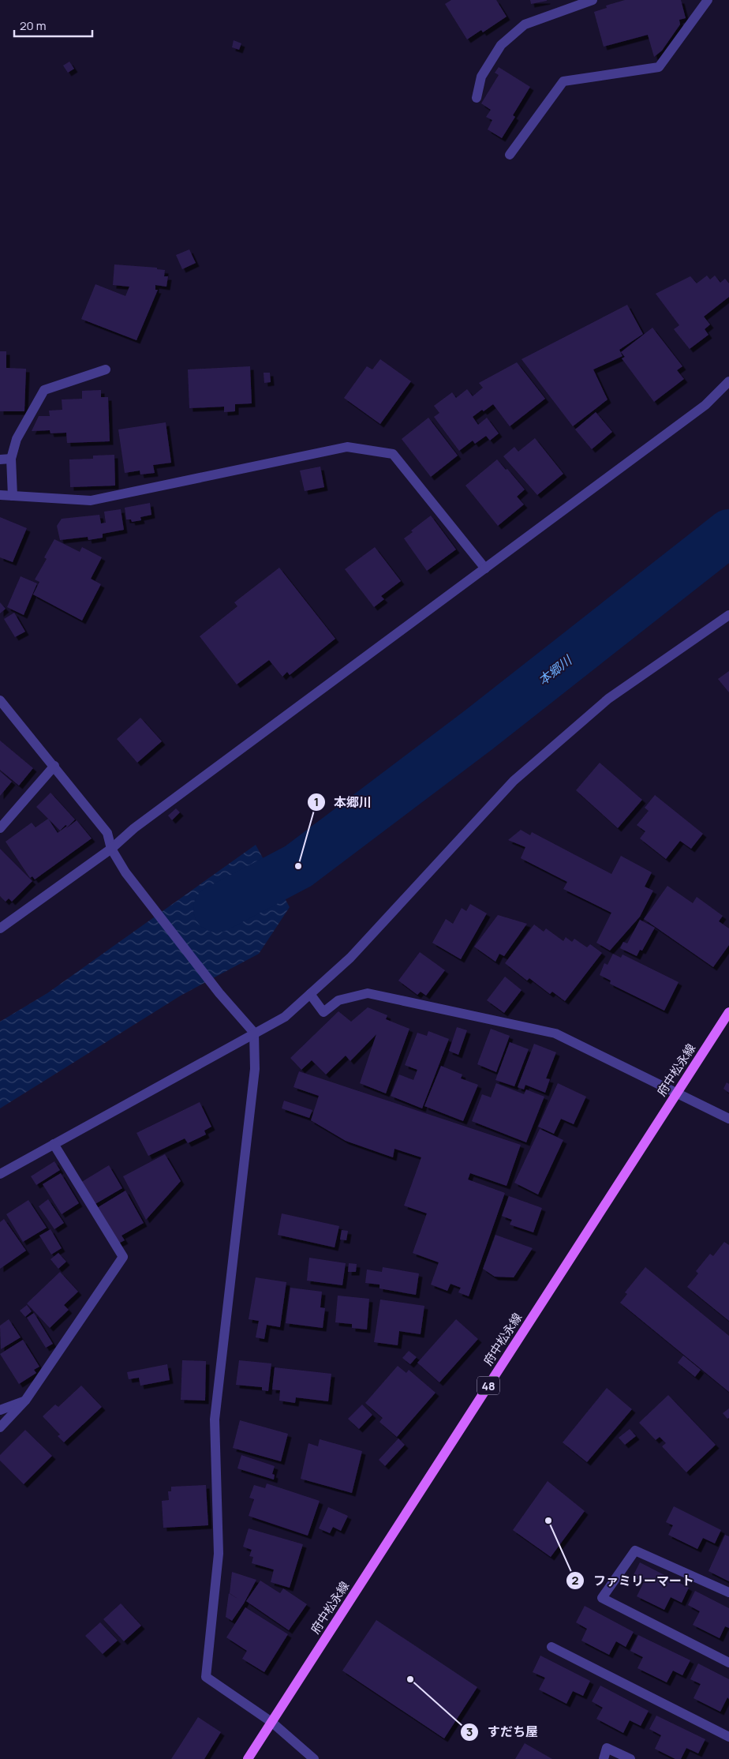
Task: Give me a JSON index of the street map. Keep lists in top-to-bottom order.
{
  "streets": {
    "main road": ["府中松永線", "48"]
  },
  "water": ["本郷川"],
  "places": ["本郷川", "ファミリーマート", "すだち屋"],
  "scale_bar": "20 m"
}
